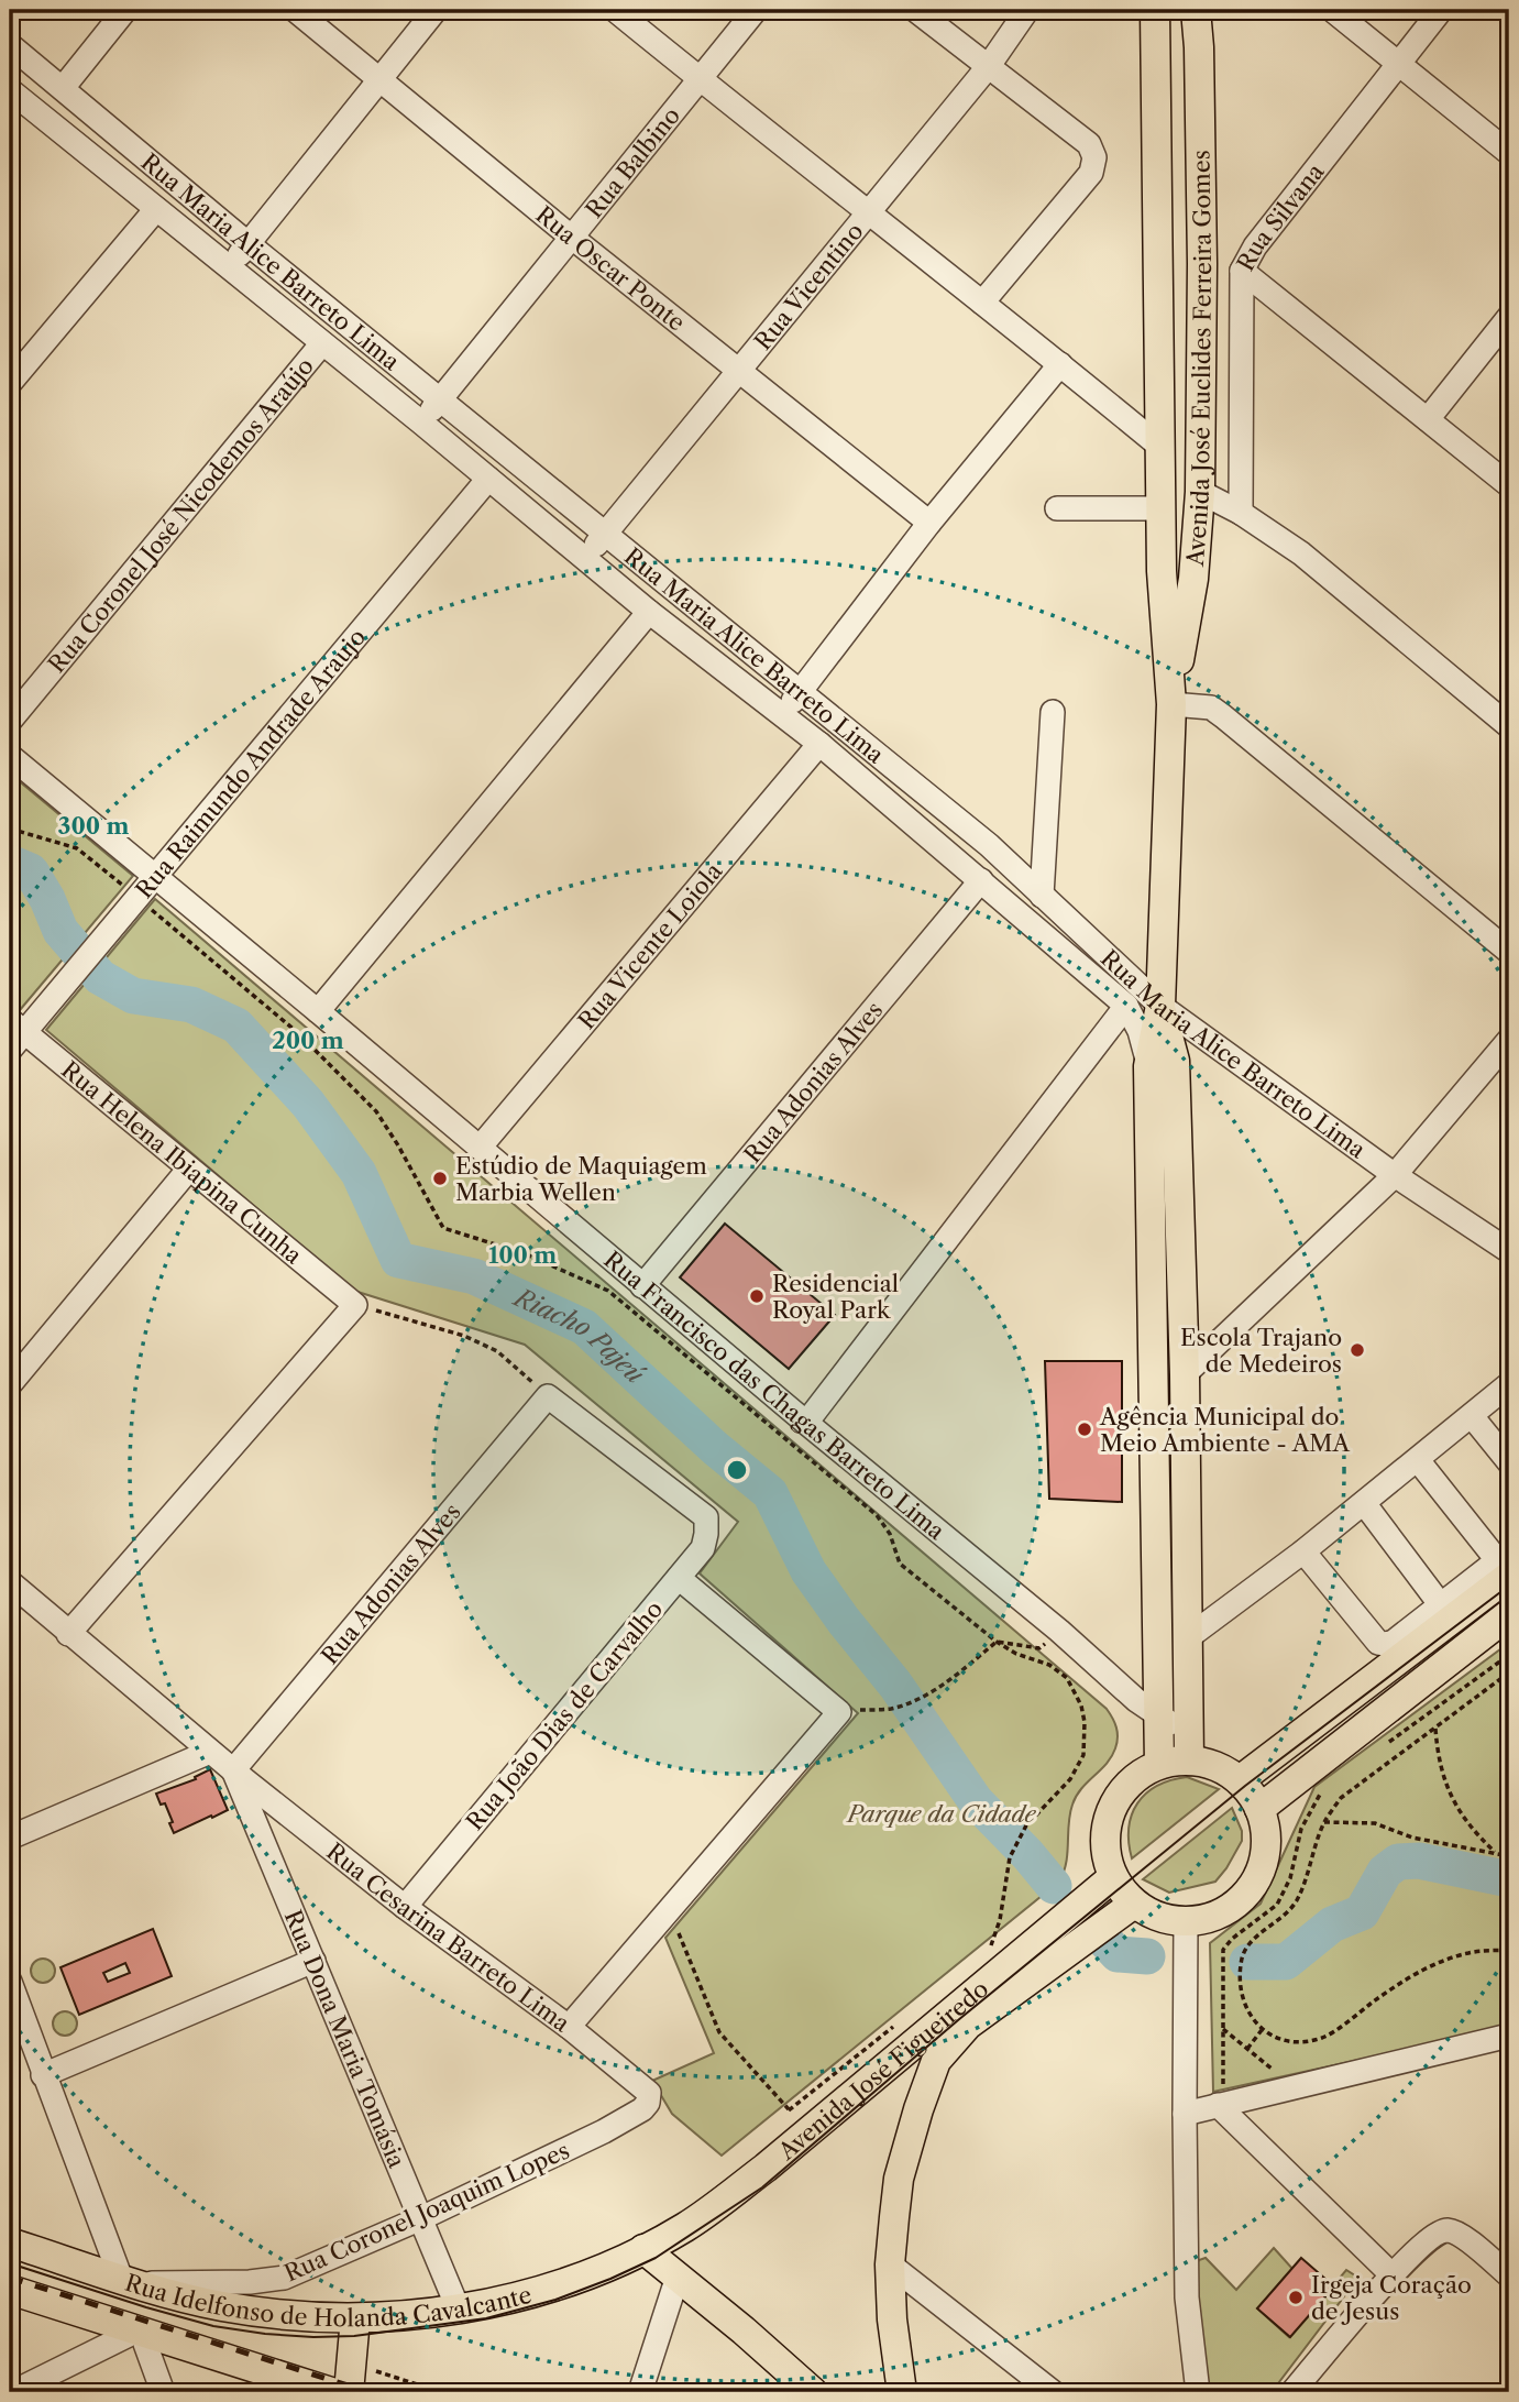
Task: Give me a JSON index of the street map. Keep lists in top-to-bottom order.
{
  "streets": {
    "main road": ["Avenida José Euclides Ferreira Gomes", "Avenida José Figueiredo", "Rua Idelfonso de Holanda Cavalcante"],
    "street": [
      "Rua Balbino",
      "Rua Silvana",
      "Rua Maria Alice Barreto Lima",
      "Rua Oscar Ponte",
      "Rua Vicentino",
      "Rua Coronel José Nicodemos Araújo",
      "Rua Raimundo Andrade Araujo",
      "Rua Vicente Loiola",
      "Rua Adonias Alves",
      "Rua Helena Ibiapina Cunha",
      "Rua Francisco das Chagas Barreto Lima",
      "Rua João Dias de Carvalho",
      "Rua Cesarina Barreto Lima",
      "Rua Dona Maria Tomásia",
      "Rua Coronel Joaquim Lopes"
    ]
  },
  "crossings": [
    ["Rua Balbino", "Rua Maria Alice Barreto Lima"],
    ["Rua Balbino", "Rua Oscar Ponte"],
    ["Rua Maria Alice Barreto Lima", "Rua Vicentino"],
    ["Rua Maria Alice Barreto Lima", "Avenida José Euclides Ferreira Gomes"],
    ["Rua Maria Alice Barreto Lima", "Rua Coronel José Nicodemos Araújo"],
    ["Rua Maria Alice Barreto Lima", "Rua Raimundo Andrade Araujo"],
    ["Rua Maria Alice Barreto Lima", "Rua Vicente Loiola"],
    ["Rua Maria Alice Barreto Lima", "Rua Adonias Alves"],
    ["Rua Oscar Ponte", "Rua Vicentino"],
    ["Avenida José Euclides Ferreira Gomes", "Rua Francisco das Chagas Barreto Lima"],
    ["Avenida José Euclides Ferreira Gomes", "Avenida José Figueiredo"],
    ["Rua Raimundo Andrade Araujo", "Rua Helena Ibiapina Cunha"],
    ["Rua Raimundo Andrade Araujo", "Rua Francisco das Chagas Barreto Lima"],
    ["Rua Vicente Loiola", "Rua Francisco das Chagas Barreto Lima"],
    ["Rua Adonias Alves", "Rua Francisco das Chagas Barreto Lima"],
    ["Rua Adonias Alves", "Rua João Dias de Carvalho"],
    ["Rua Adonias Alves", "Rua Cesarina Barreto Lima"],
    ["Rua Adonias Alves", "Rua Dona Maria Tomásia"],
    ["Rua Francisco das Chagas Barreto Lima", "Avenida José Figueiredo"],
    ["Rua João Dias de Carvalho", "Rua Cesarina Barreto Lima"],
    ["Rua Cesarina Barreto Lima", "Rua Dona Maria Tomásia"],
    ["Rua Cesarina Barreto Lima", "Rua Coronel Joaquim Lopes"],
    ["Rua Dona Maria Tomásia", "Rua Coronel Joaquim Lopes"],
    ["Rua Dona Maria Tomásia", "Rua Idelfonso de Holanda Cavalcante"],
    ["Avenida José Figueiredo", "Rua Idelfonso de Holanda Cavalcante"],
    ["Rua Coronel Joaquim Lopes", "Rua Idelfonso de Holanda Cavalcante"]
  ],
  "water": ["Riacho Pajeú"],
  "parks": ["Parque da Cidade"],
  "places": [
    "Estúdio de Maquiagem Marbia Wellen",
    "Residencial Royal Park",
    "Escola Trajano de Medeiros",
    "Agência Municipal do Meio Ambiente - AMA",
    "Irgeja Coração de Jesus"
  ],
  "rings": ["300 m", "200 m", "100 m"]
}
